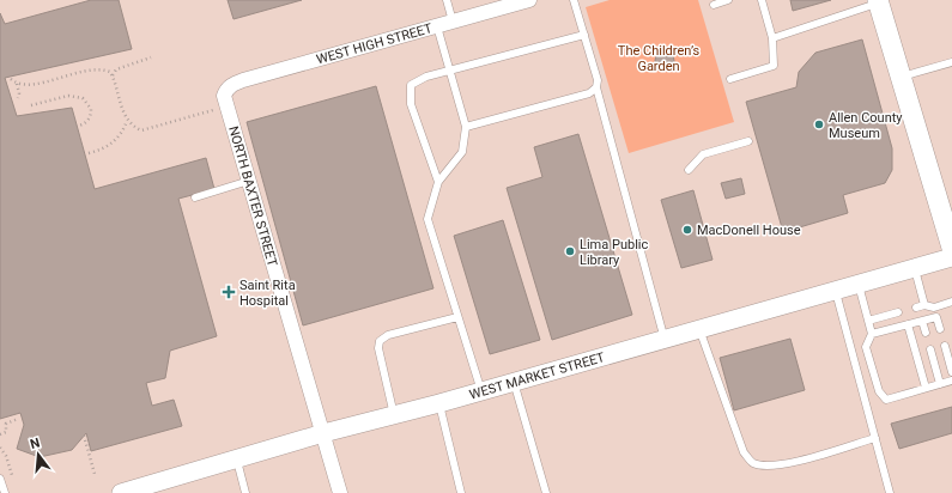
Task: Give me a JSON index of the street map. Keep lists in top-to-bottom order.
{
  "streets": {
    "street": ["WEST HIGH STREET", "NORTH BAXTER STREET", "WEST MARKET STREET"]
  },
  "crossings": [
    ["WEST HIGH STREET", "NORTH BAXTER STREET"],
    ["NORTH BAXTER STREET", "WEST MARKET STREET"]
  ],
  "parks": ["The Children’s Garden"],
  "places": {
    "other": ["Allen County Museum", "MacDonell House", "Lima Public Library"],
    "health": ["Saint Rita Hospital"]
  },
  "north": "top"
}
